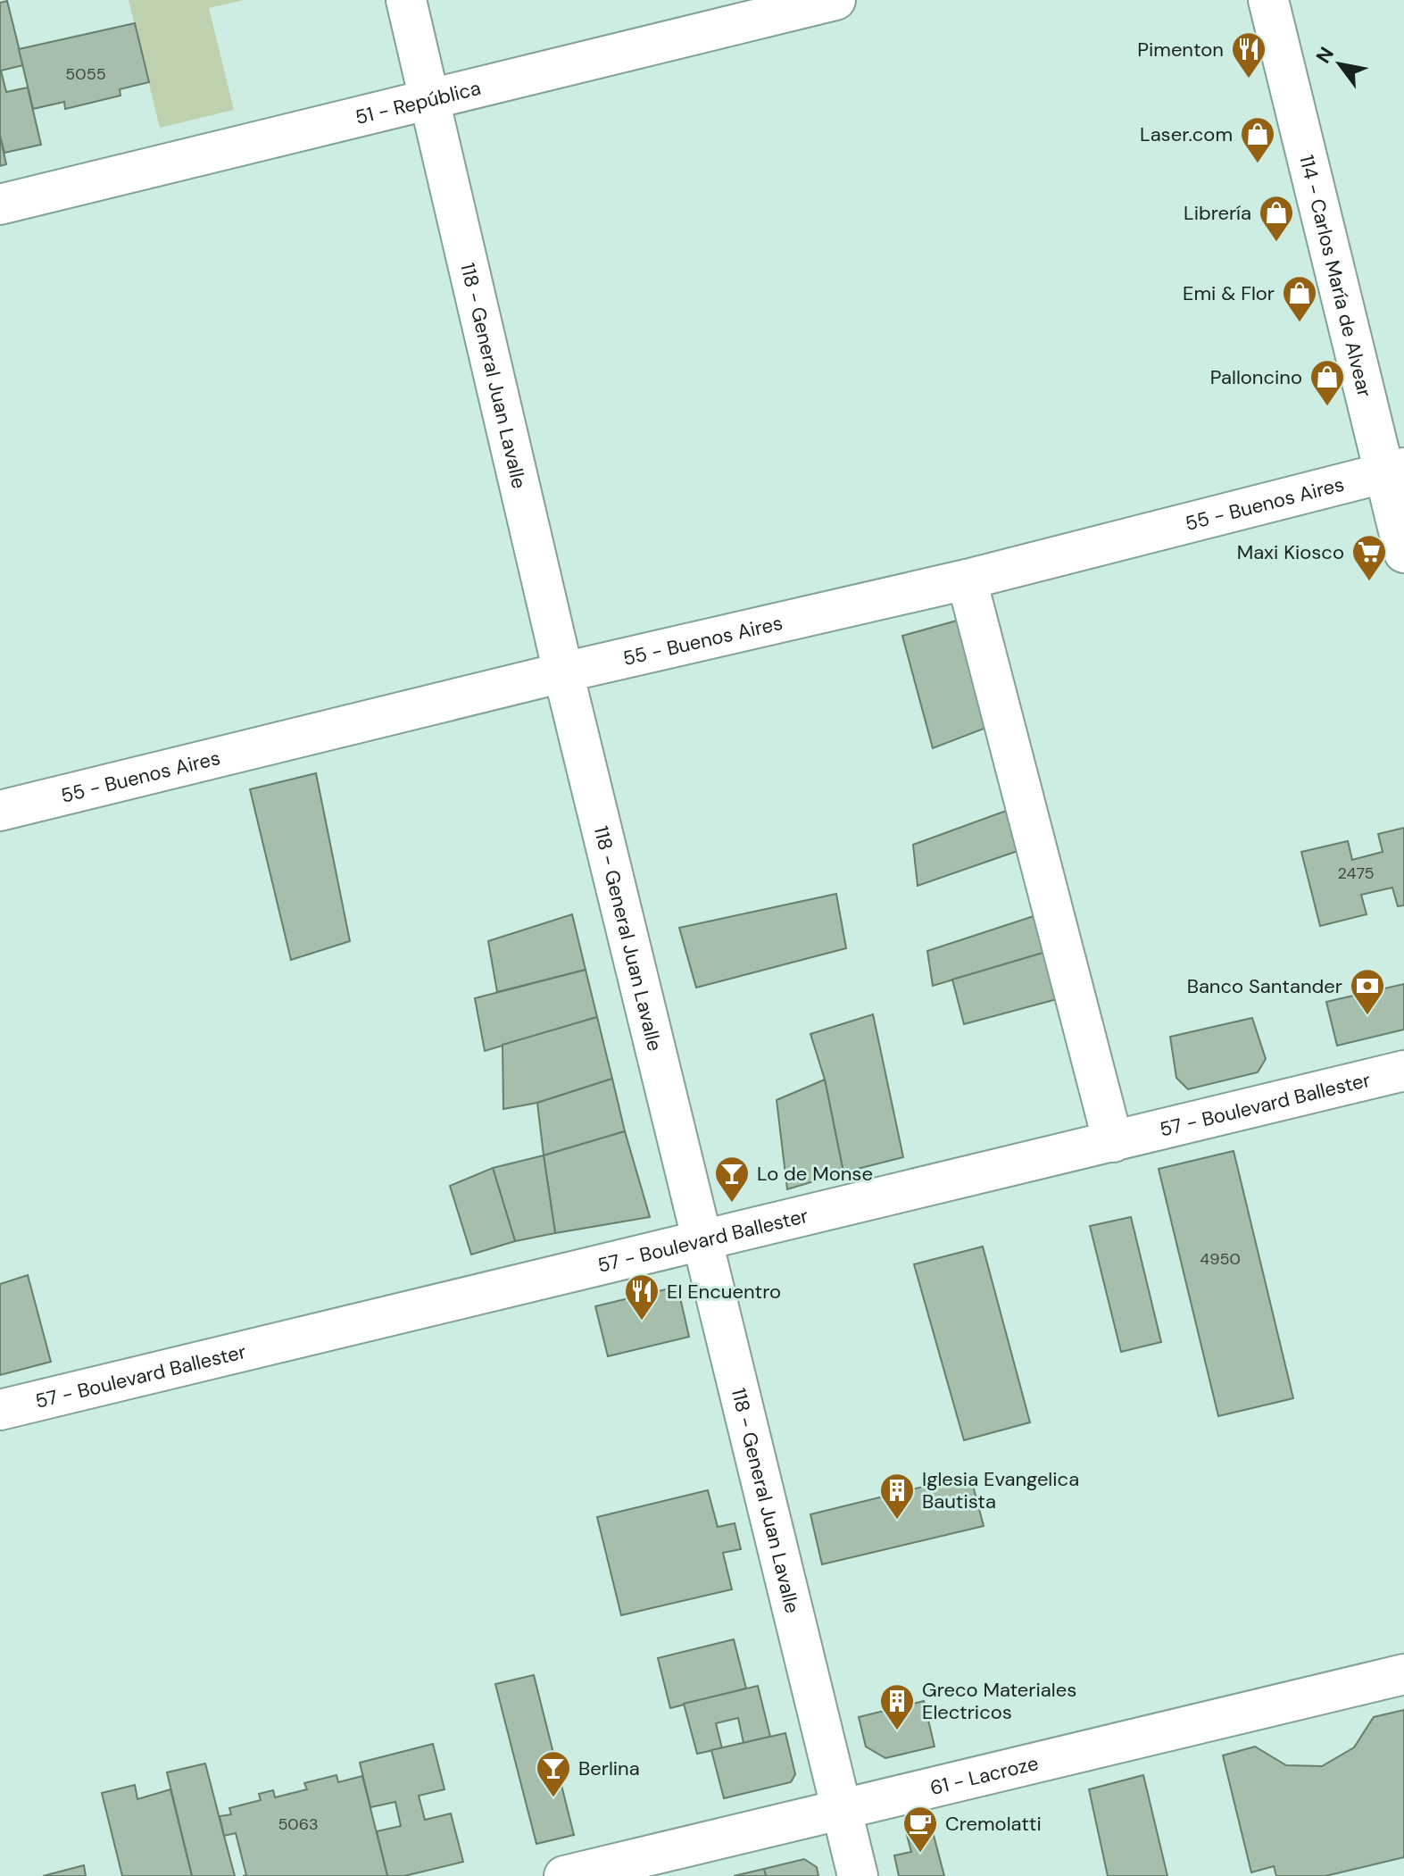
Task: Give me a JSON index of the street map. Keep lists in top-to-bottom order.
{
  "streets": {
    "street": [
      "51 - República",
      "114 - Carlos María de Alvear",
      "118 - General Juan Lavalle",
      "55 - Buenos Aires",
      "57 - Boulevard Ballester",
      "61 - Lacroze"
    ]
  },
  "crossings": [
    ["51 - República", "118 - General Juan Lavalle"],
    ["114 - Carlos María de Alvear", "55 - Buenos Aires"],
    ["118 - General Juan Lavalle", "55 - Buenos Aires"],
    ["118 - General Juan Lavalle", "57 - Boulevard Ballester"],
    ["118 - General Juan Lavalle", "61 - Lacroze"]
  ],
  "places": {
    "restaurant": ["Pimenton", "El Encuentro"],
    "shop": [
      "Laser.com",
      "Librería",
      "Emi & Flor",
      "Palloncino"
    ],
    "supermarket": ["Maxi Kiosco"],
    "bank": ["Banco Santander"],
    "bar": ["Lo de Monse", "Berlina"],
    "building": ["Iglesia Evangelica Bautista", "Greco Materiales Electricos"],
    "cafe": ["Cremolatti"]
  },
  "house_numbers": [
    "5055",
    "2475",
    "4950",
    "5063"
  ],
  "north": "top left"
}
